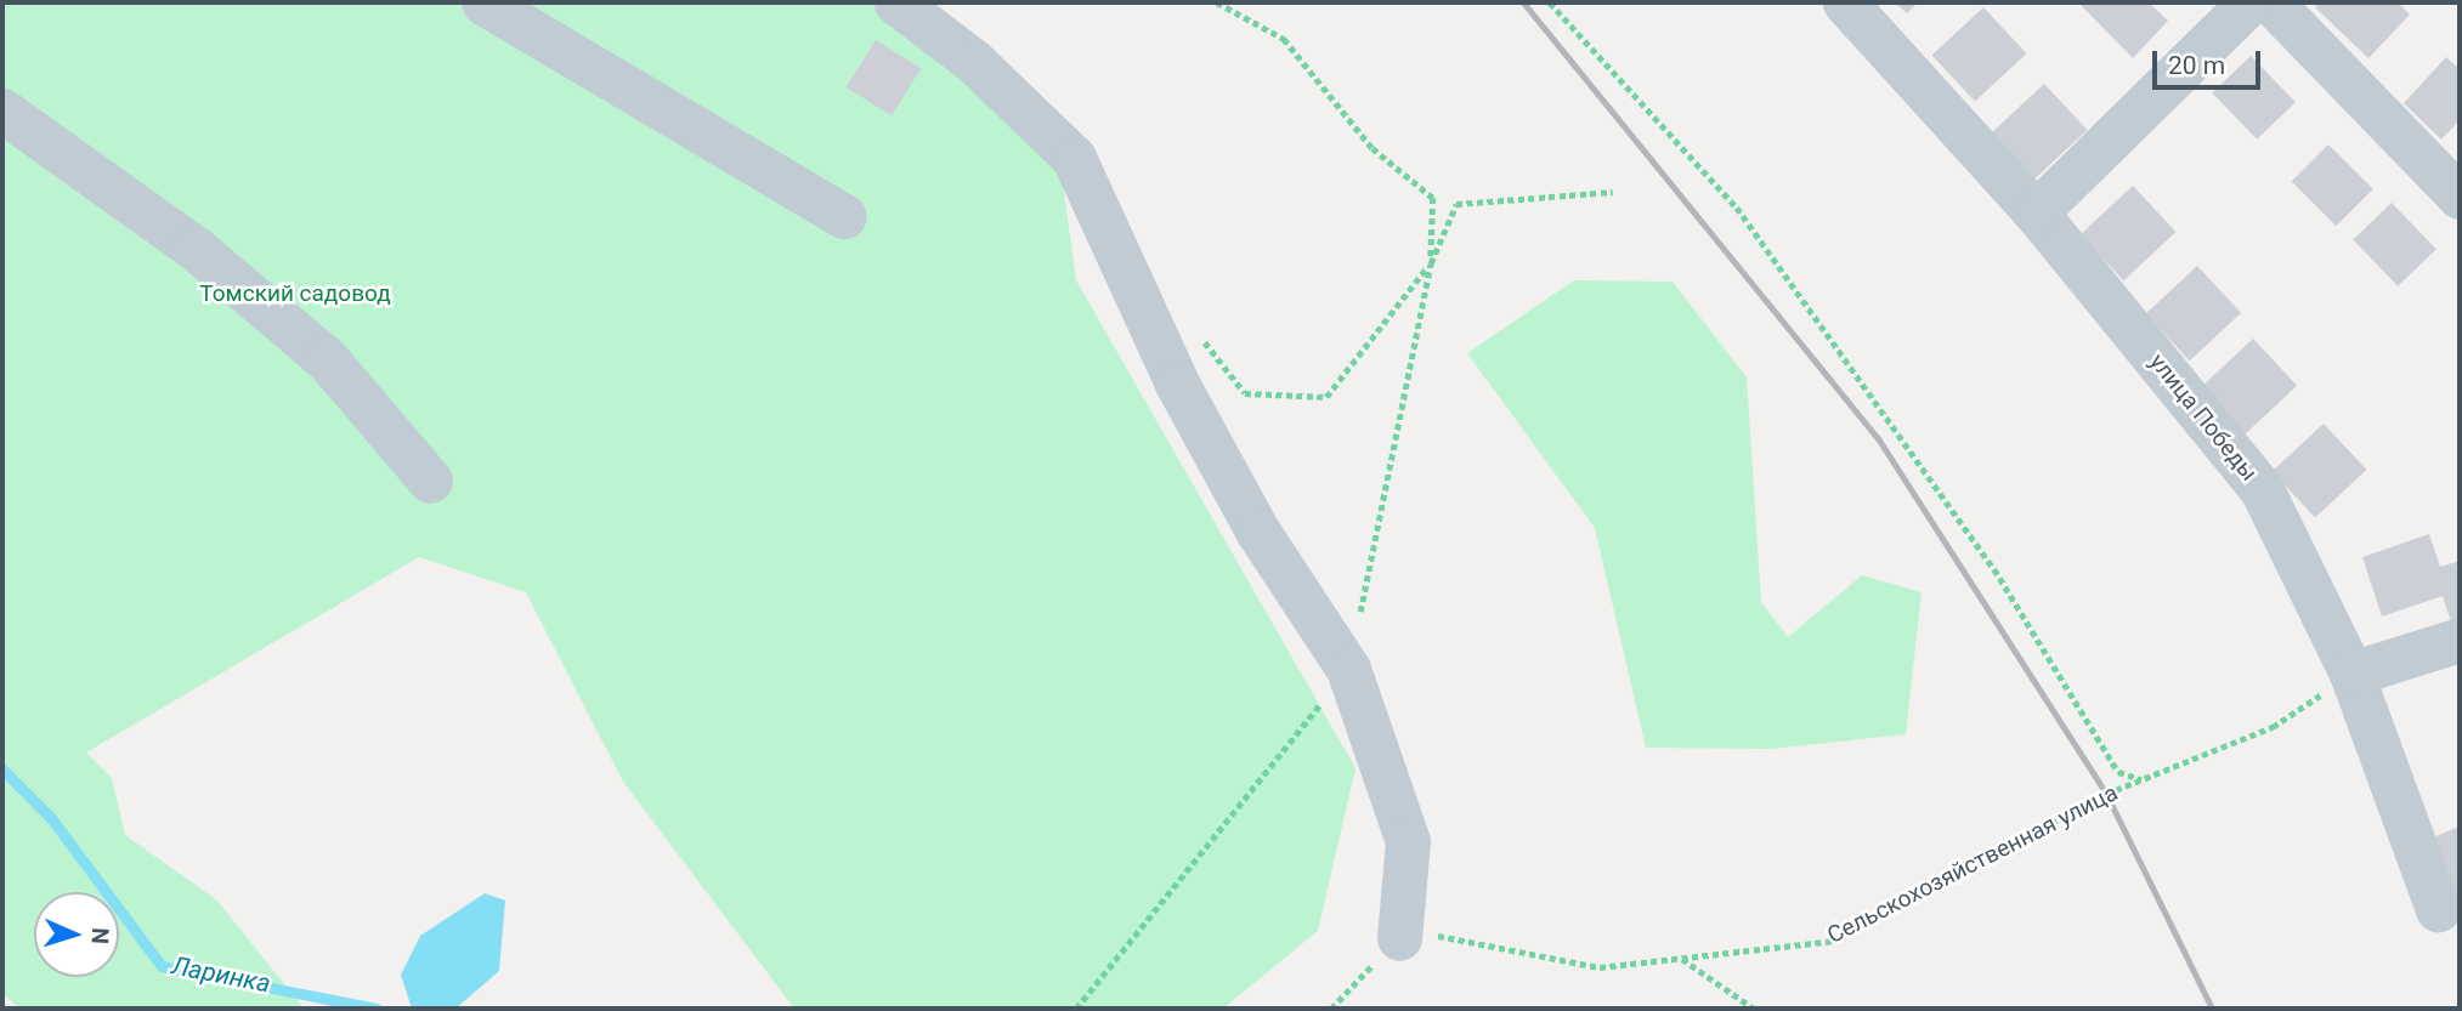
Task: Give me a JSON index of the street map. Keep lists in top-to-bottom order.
{
  "streets": {
    "street": ["улица Победы"],
    "path": ["Сельскохозяйственная улица"]
  },
  "crossings": [
    ["улица Победы", "Сельскохозяйственная улица"]
  ],
  "water": ["Ларинка"],
  "parks": ["Томский садовод"],
  "scale_bar": "20 m",
  "north": "right"
}
